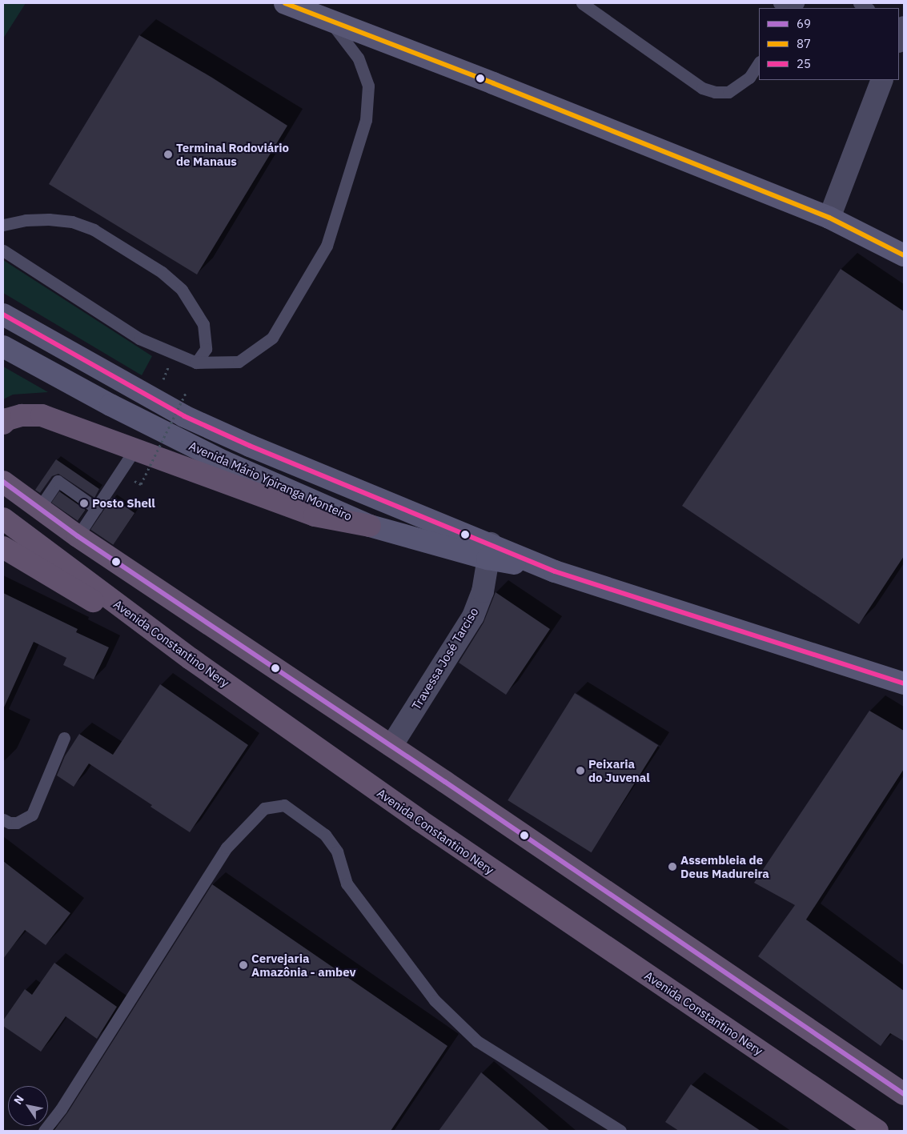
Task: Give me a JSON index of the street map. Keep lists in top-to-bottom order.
{
  "streets": {
    "highway": ["Avenida Constantino Nery"],
    "main road": ["Avenida Mário Ypiranga Monteiro"],
    "street": ["Travessa José Tarciso"]
  },
  "crossings": [
    ["Avenida Mário Ypiranga Monteiro", "Travessa José Tarciso"]
  ],
  "places": [
    "Terminal Rodoviário de Manaus",
    "Posto Shell",
    "Peixaria do Juvenal",
    "Assembleia de Deus Madureira",
    "Cervejaria Amazônia - ambev"
  ],
  "lines": ["transit line 87", "transit line 25", "transit line 69"],
  "legend": ["69", "87", "25"],
  "north": "top left"
}
